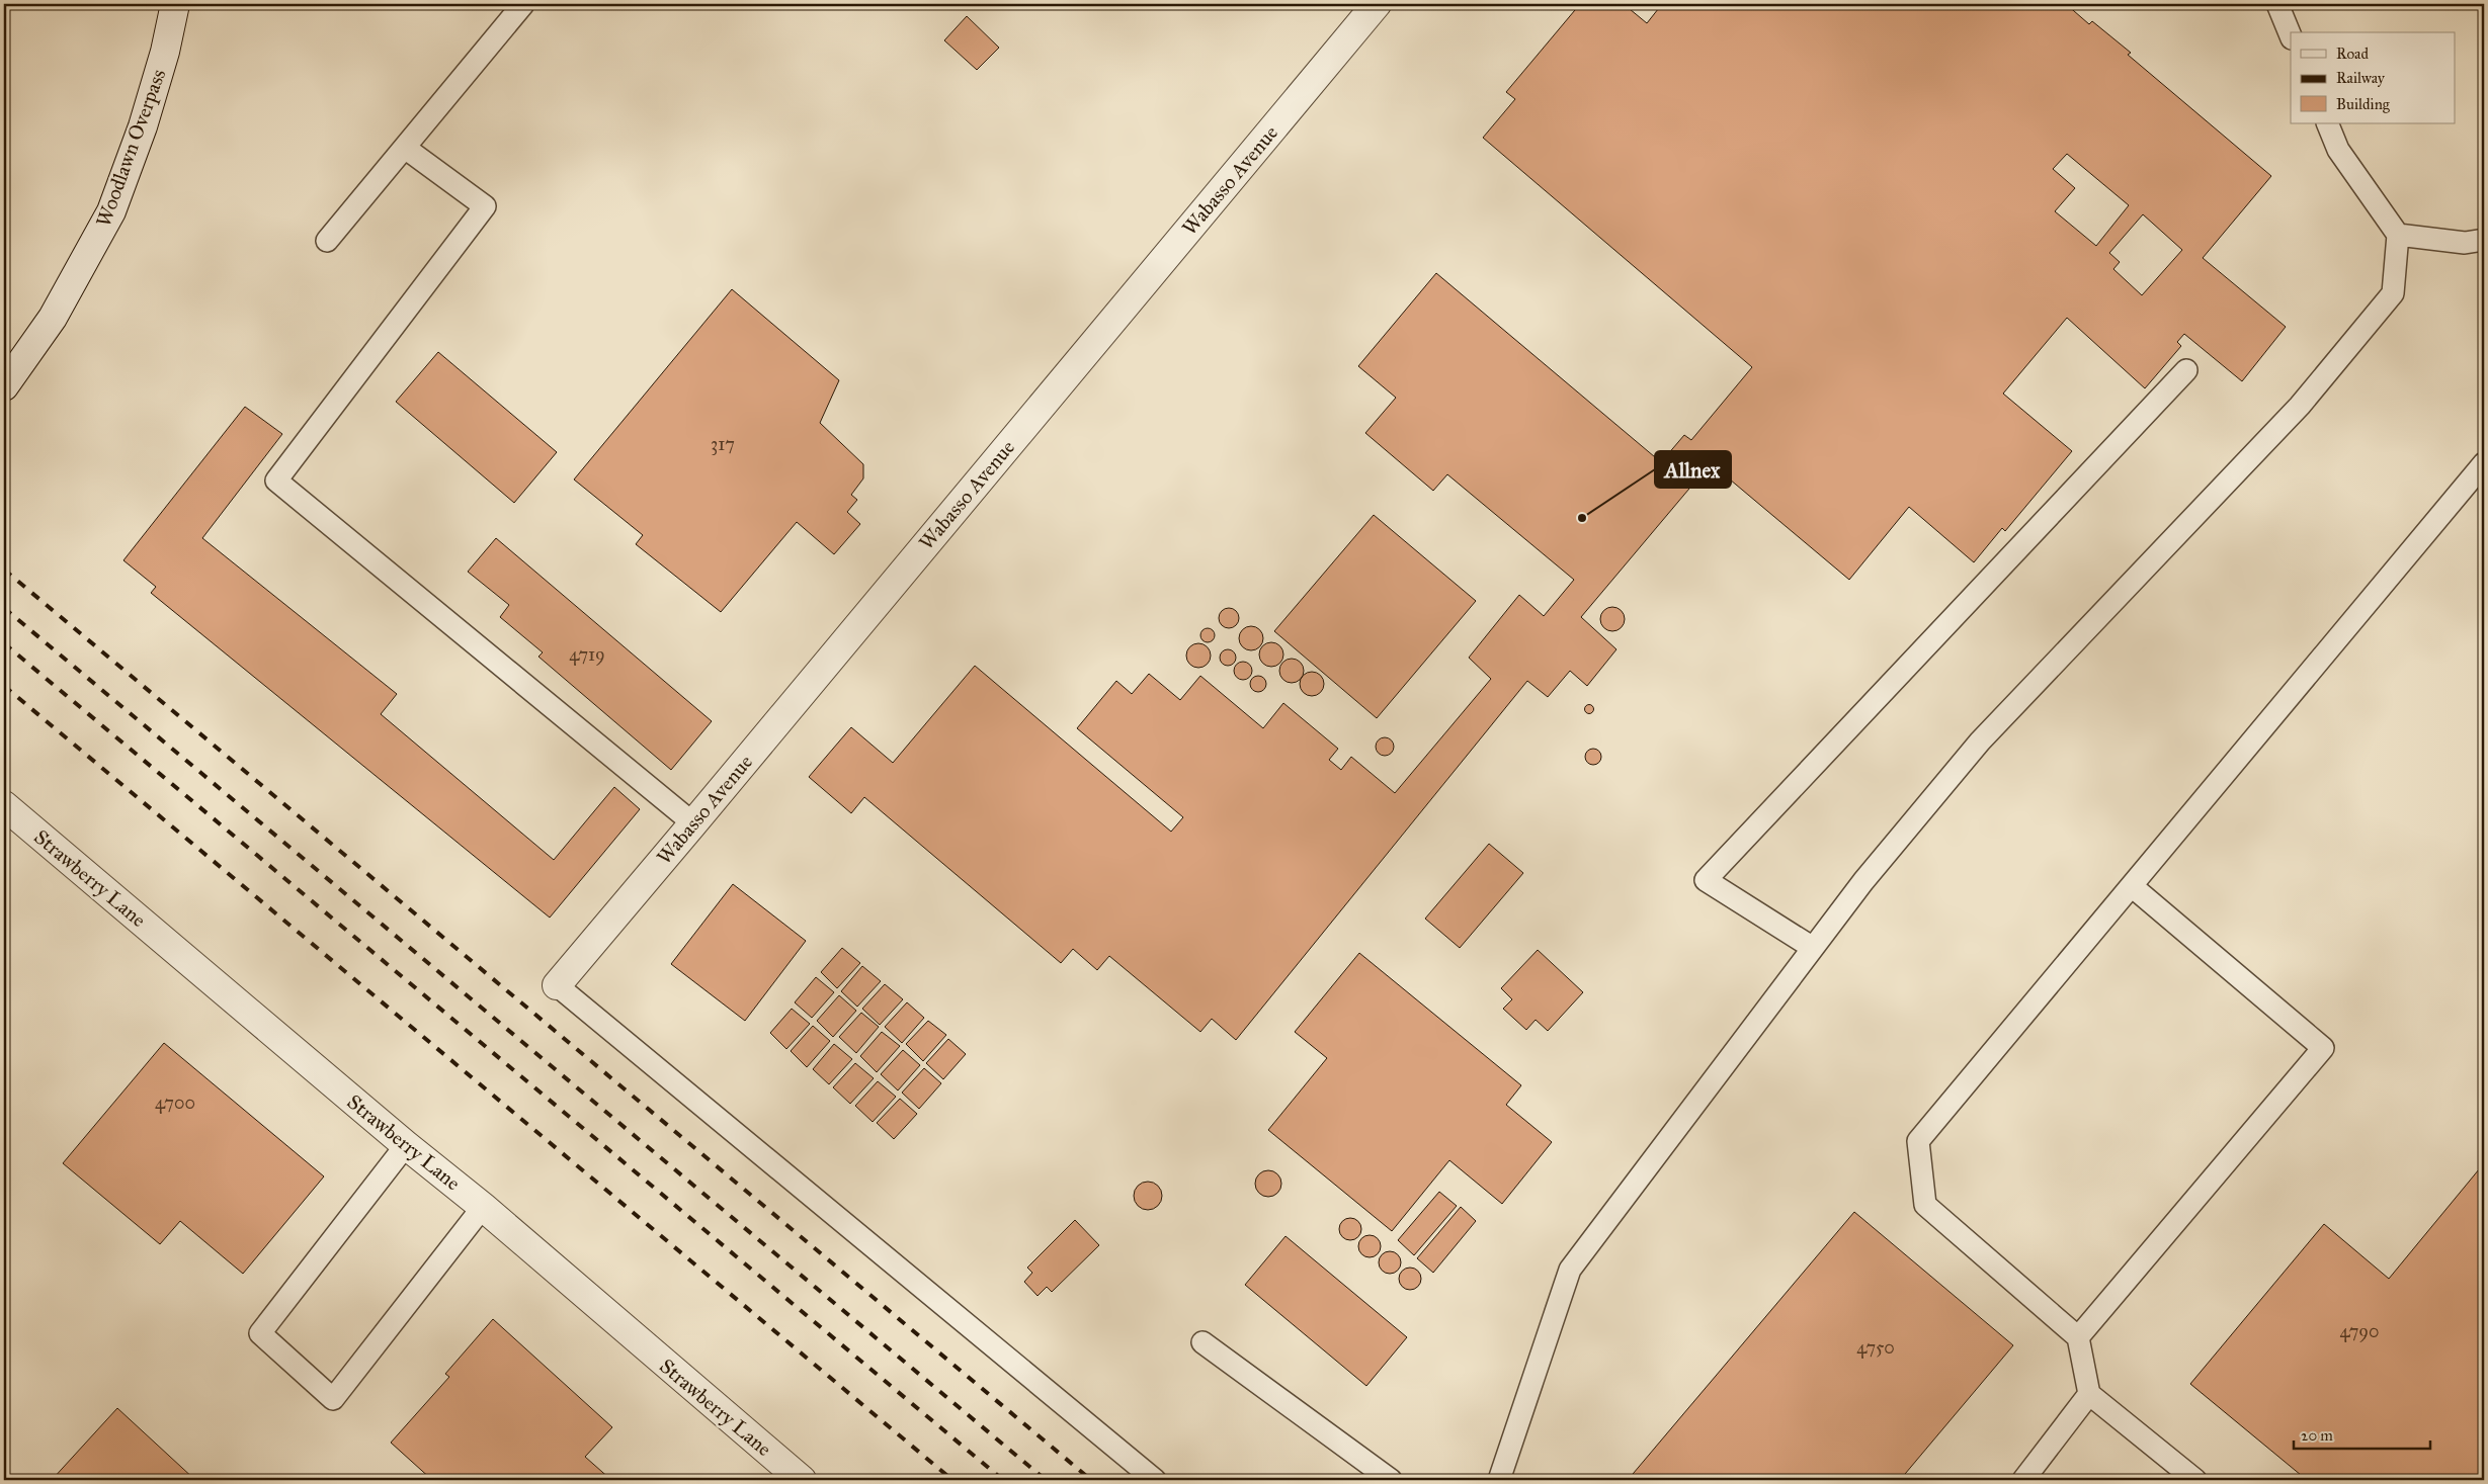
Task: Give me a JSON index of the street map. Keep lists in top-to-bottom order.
{
  "streets": {
    "street": ["Woodlawn Overpass", "Wabasso Avenue", "Strawberry Lane"]
  },
  "places": ["Allnex"],
  "house_numbers": [
    "317",
    "4719",
    "4700",
    "4790",
    "4750"
  ],
  "legend": ["Road", "Railway", "Building"],
  "scale_bar": "20 m"
}
